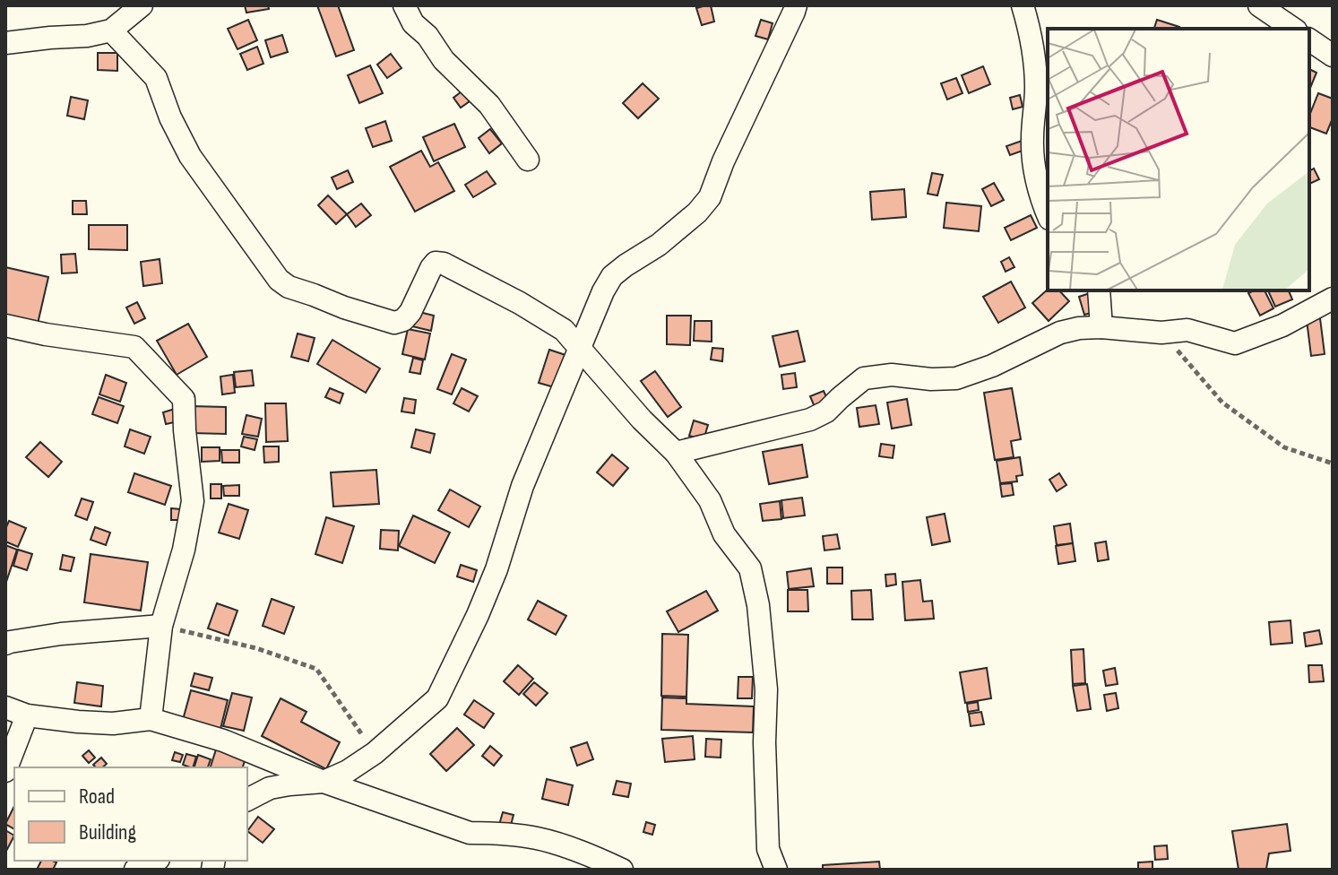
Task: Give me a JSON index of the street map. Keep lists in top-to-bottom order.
{
  "legend": ["Road", "Building"]
}
